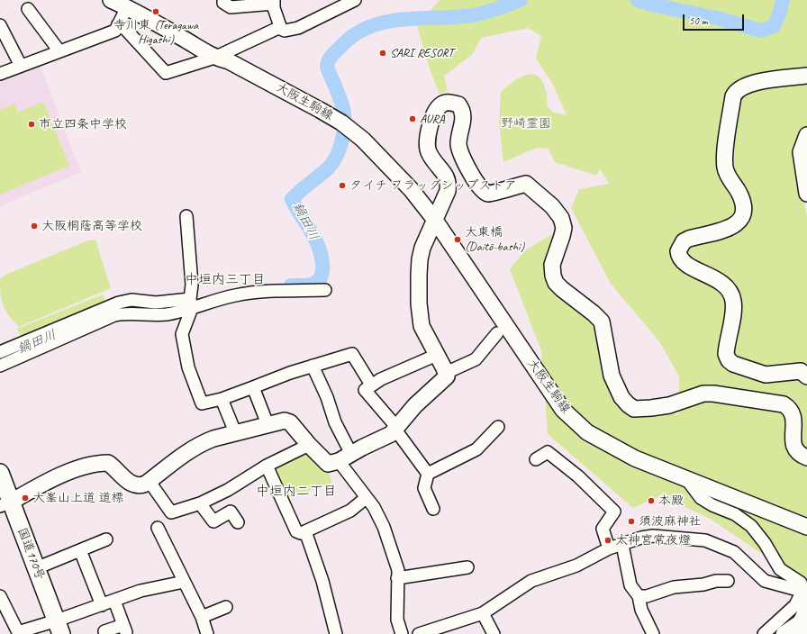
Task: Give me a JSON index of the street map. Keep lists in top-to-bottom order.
{
  "streets": {
    "highway": ["国道170号"],
    "main road": ["大阪生駒線"]
  },
  "districts": ["中垣内三丁目", "中垣内二丁目"],
  "water": ["鍋田川"],
  "parks": ["野崎霊園"],
  "places": [
    "寺川東 (Teragawa Higashi)",
    "SARI RESORT",
    "AURA",
    "市立四条中学校",
    "タイチ フラッグシップストア",
    "大阪桐蔭高等学校",
    "大東橋 (Daitō-bashi)",
    "大峯山上道 道標",
    "本殿",
    "須波麻神社",
    "太神宮常夜燈"
  ],
  "scale_bar": "50 m"
}
